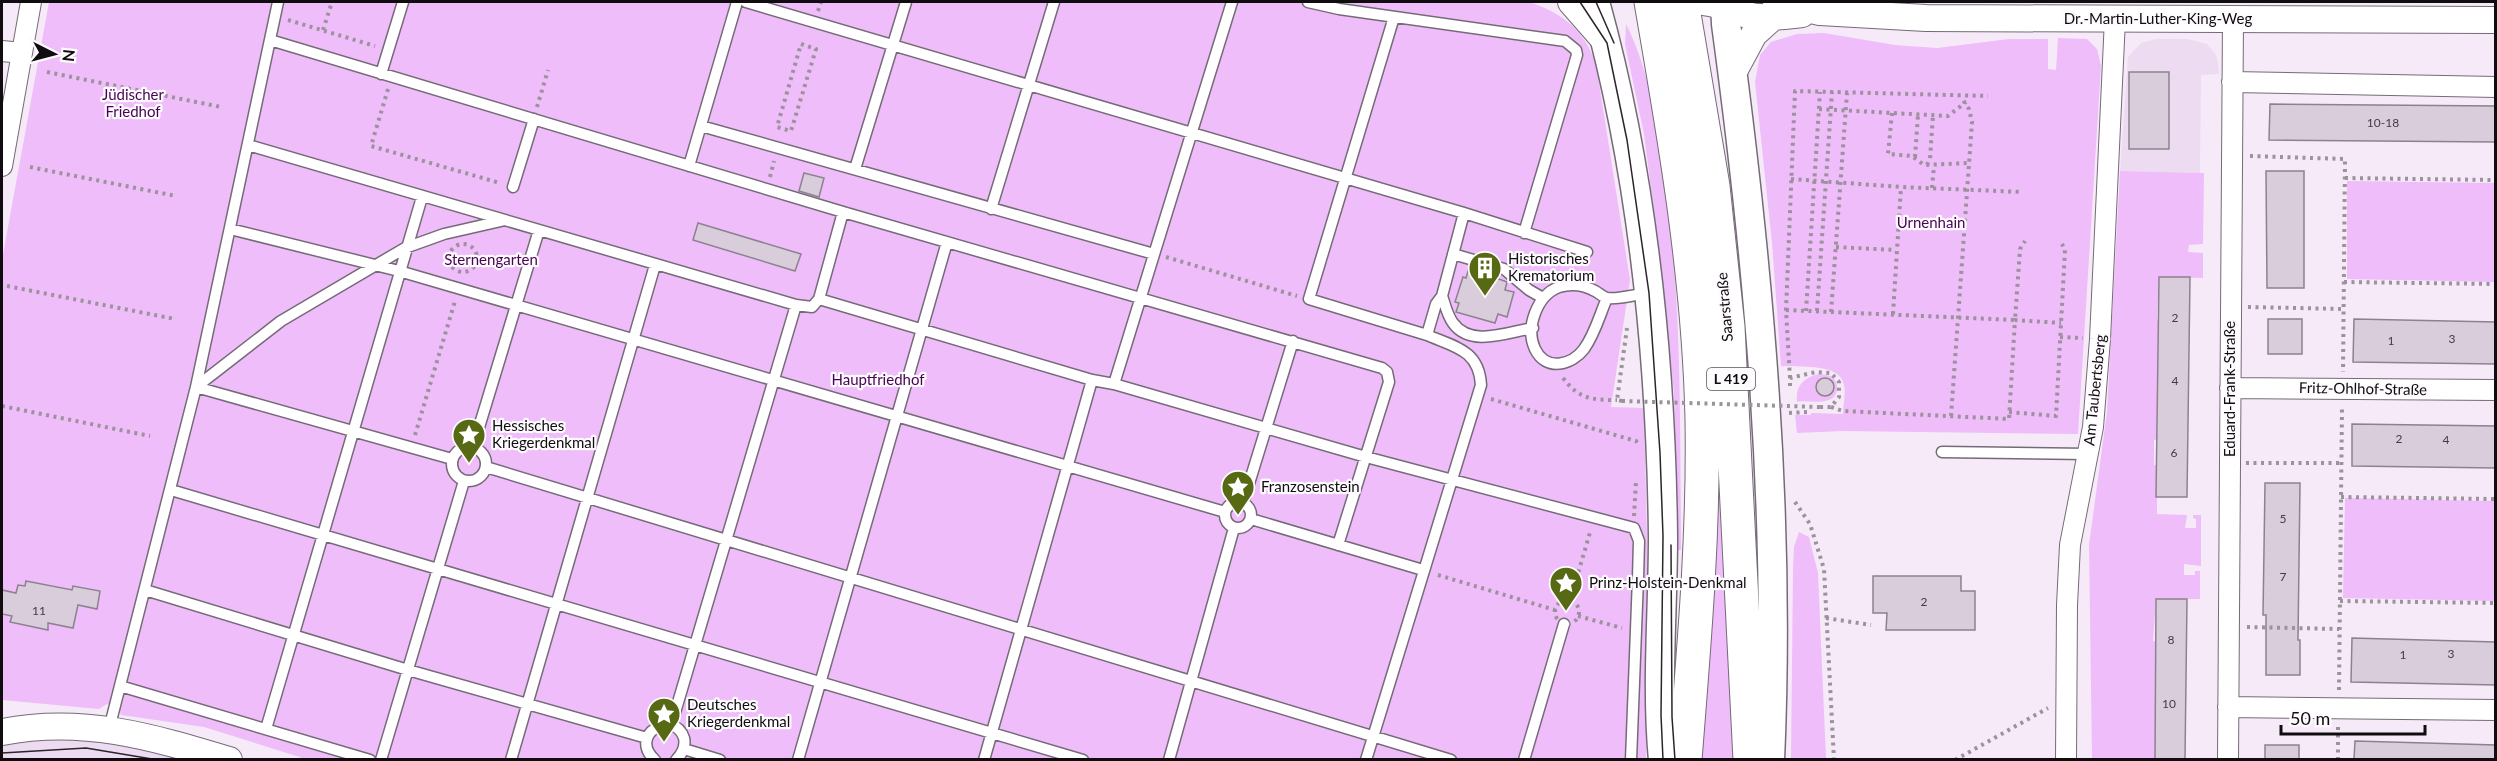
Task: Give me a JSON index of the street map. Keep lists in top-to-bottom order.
{
  "streets": {
    "highway": ["Saarstraße", "L 419"],
    "street": [
      "Dr.-Martin-Luther-King-Weg",
      "Eduard-Frank-Straße",
      "Fritz-Ohlhof-Straße",
      "Am Taubertsberg"
    ]
  },
  "crossings": [
    ["Dr.-Martin-Luther-King-Weg", "Eduard-Frank-Straße"],
    ["Dr.-Martin-Luther-King-Weg", "Am Taubertsberg"],
    ["Eduard-Frank-Straße", "Fritz-Ohlhof-Straße"]
  ],
  "parks": [
    "Jüdischer Friedhof",
    "Urnenhain",
    "Sternengarten",
    "Hauptfriedhof"
  ],
  "places": {
    "building": ["Historisches Krematorium"],
    "place": [
      "Hessisches Kriegerdenkmal",
      "Franzosenstein",
      "Prinz-Holstein-Denkmal",
      "Deutsches Kriegerdenkmal"
    ]
  },
  "house_numbers": [
    "10-18",
    "2",
    "3",
    "1",
    "4",
    "2",
    "4",
    "6",
    "5",
    "7",
    "2",
    "11",
    "8",
    "3",
    "1",
    "10"
  ],
  "scale_bar": "50 m",
  "north": "right"
}
